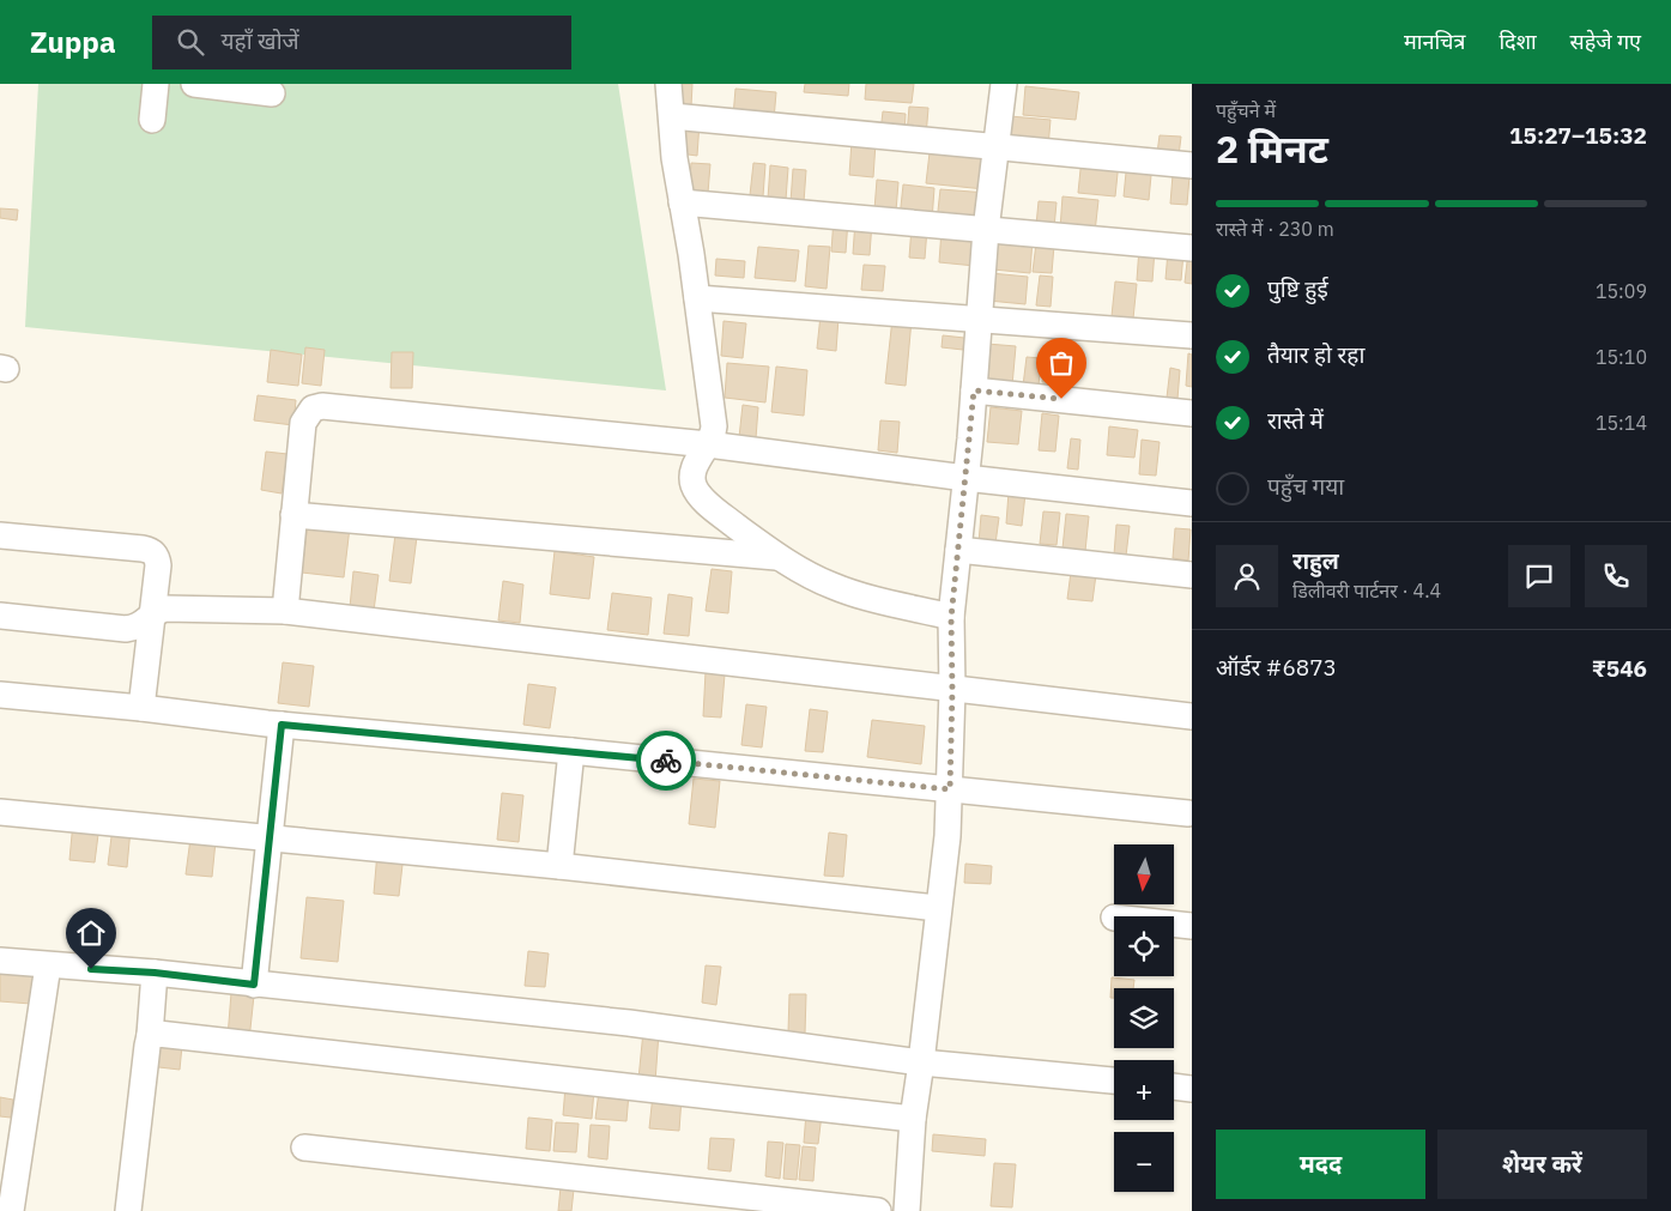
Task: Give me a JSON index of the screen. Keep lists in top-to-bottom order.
{
  "north": "bottom",
  "page": {
    "header": "Zuppa",
    "search": "यहाँ खोजें",
    "nav": ["मानचित्र", "दिशा", "सहेजे गए"],
    "heading": ["2 मिनट", "पहुँचने में", "15:27–15:32"],
    "panel": [
      "राहुल",
      "डिलीवरी पार्टनर · 4.4",
      "ऑर्डर #6873",
      "₹546"
    ],
    "bar": "रास्ते में · 230 m",
    "list": [
      ["पुष्टि हुई", "15:09"],
      ["तैयार हो रहा", "15:10"],
      ["रास्ते में", "15:14"],
      "पहुँच गया"
    ],
    "map_buttons": ["+", "−"],
    "buttons": ["मदद", "शेयर करें"]
  }
}
